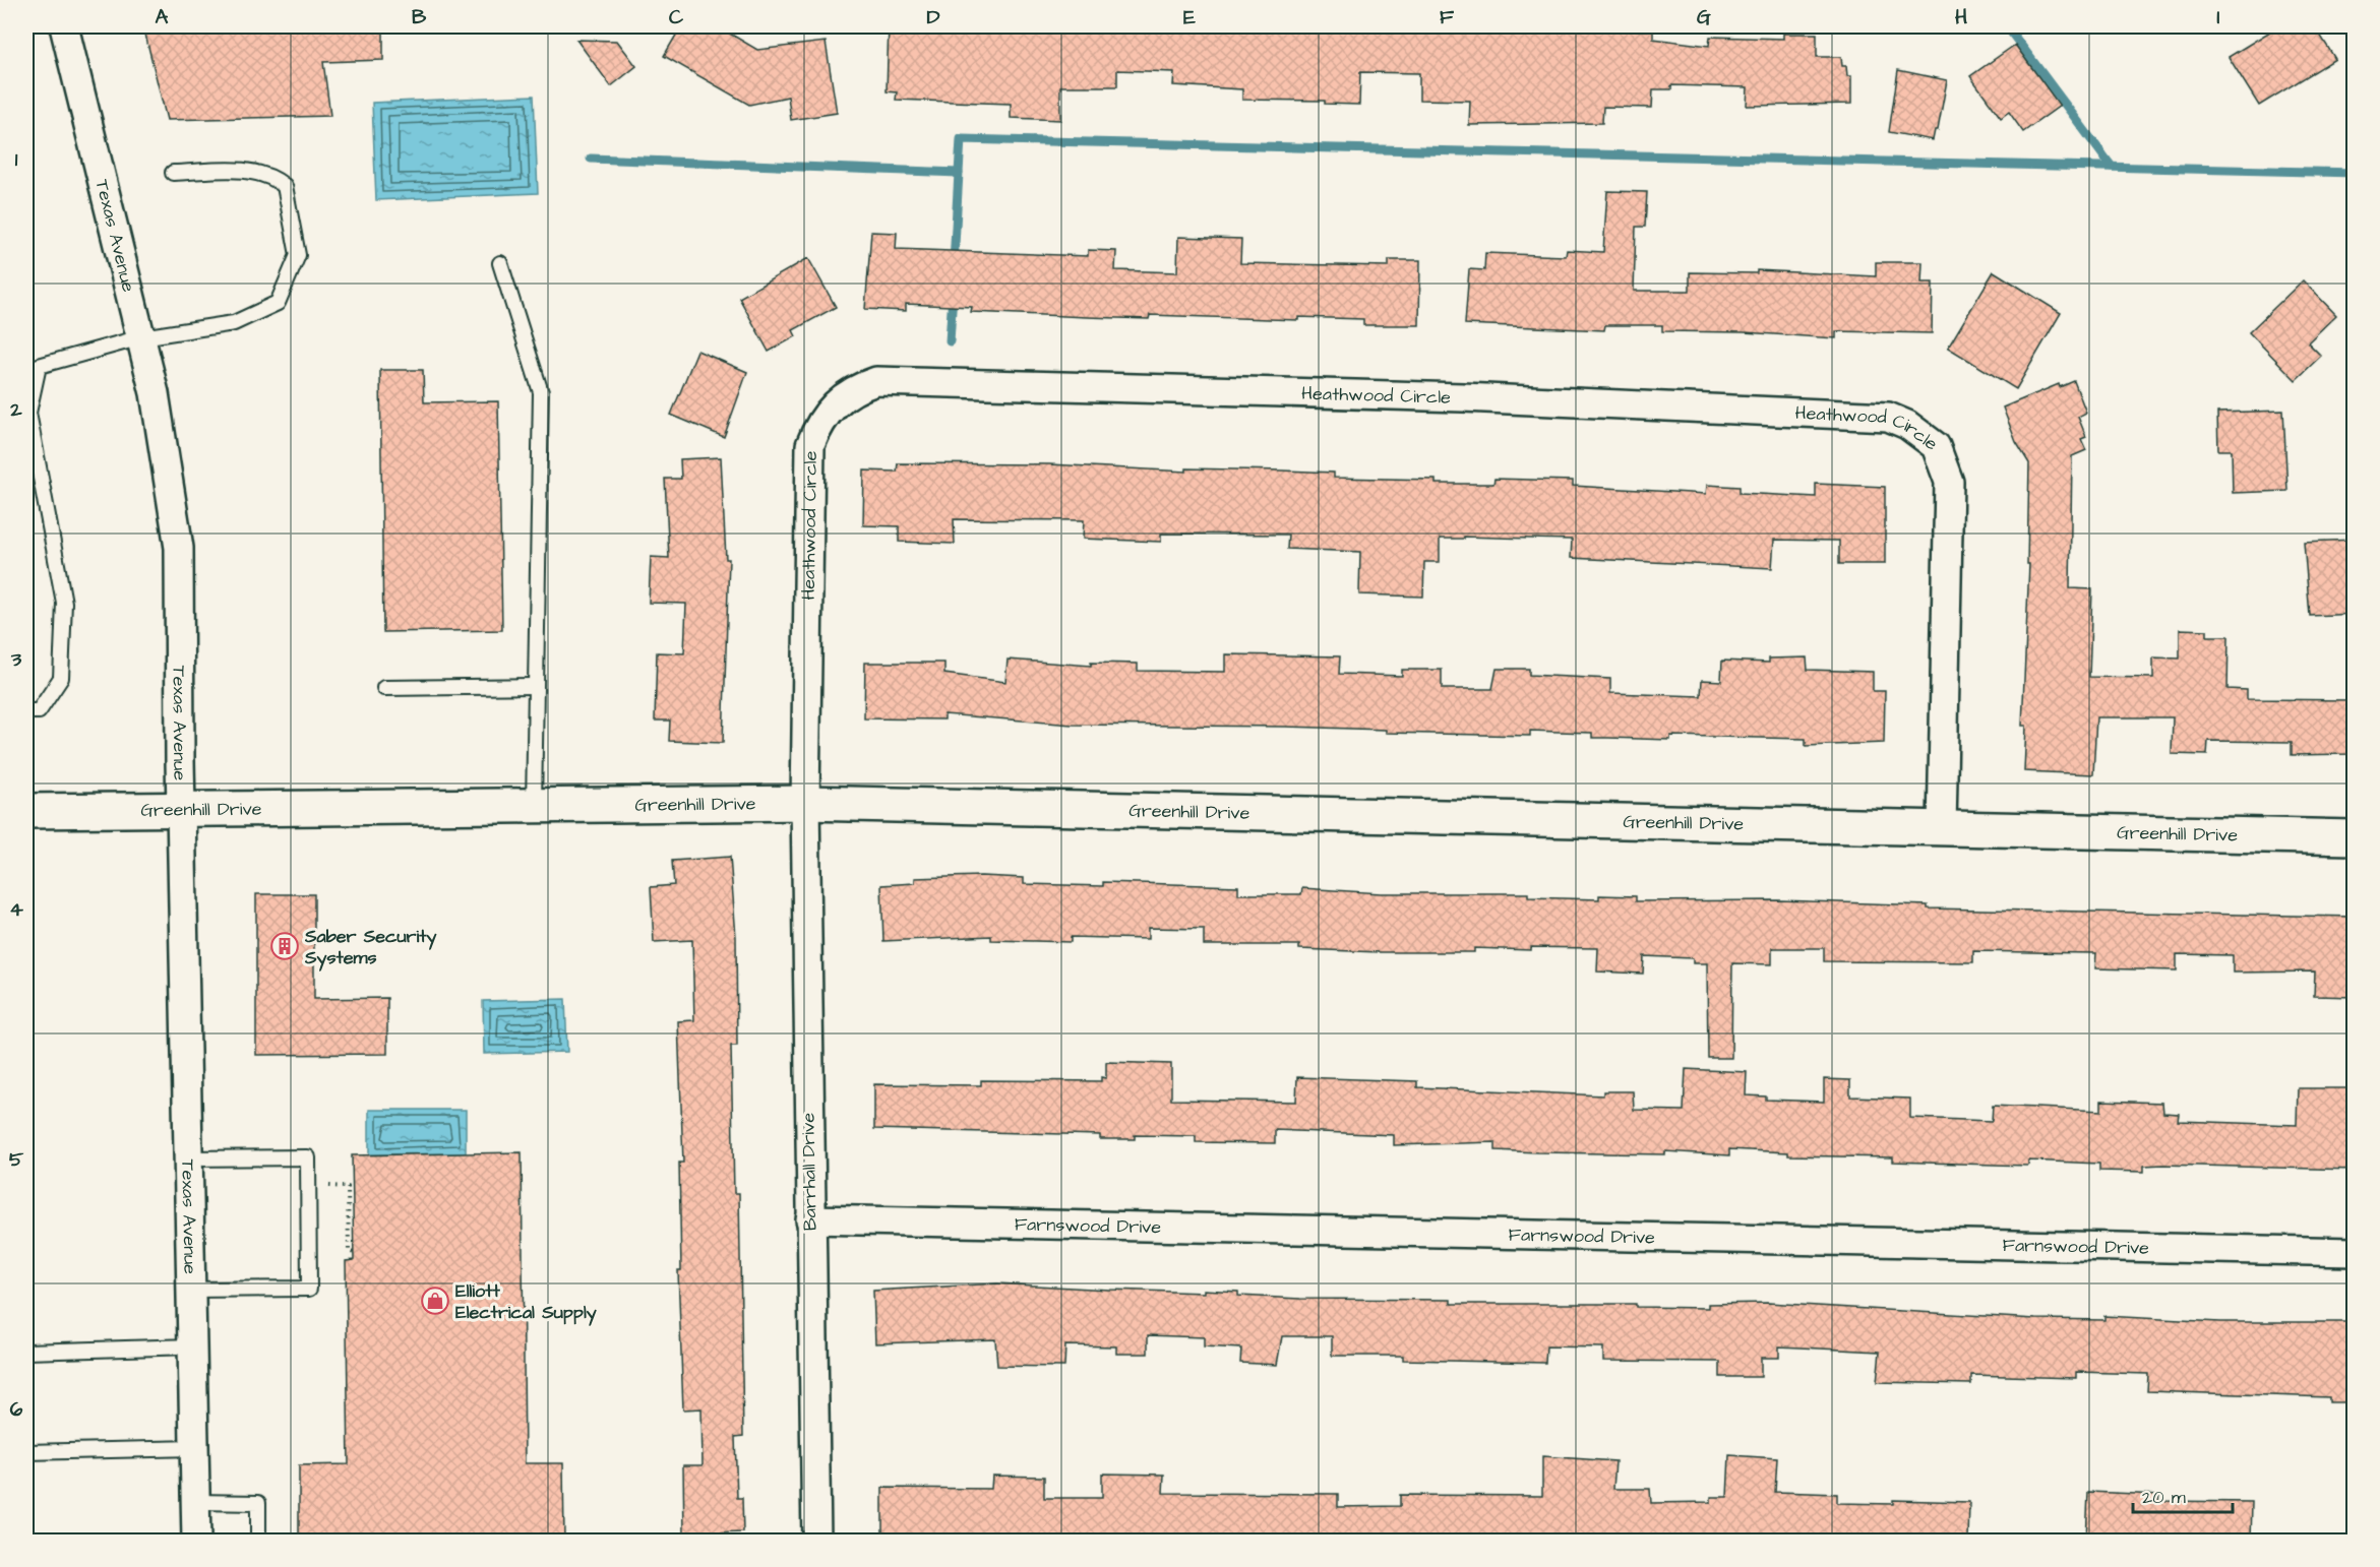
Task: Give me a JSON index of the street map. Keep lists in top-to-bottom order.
{
  "streets": {
    "street": [
      "Texas Avenue",
      "Heathwood Circle",
      "Greenhill Drive",
      "Barrhall Drive",
      "Farnswood Drive"
    ]
  },
  "crossings": [
    ["Texas Avenue", "Greenhill Drive"],
    ["Heathwood Circle", "Greenhill Drive"],
    ["Heathwood Circle", "Barrhall Drive"],
    ["Greenhill Drive", "Barrhall Drive"],
    ["Barrhall Drive", "Farnswood Drive"]
  ],
  "places": {
    "building": ["Saber Security Systems"],
    "shop": ["Elliott Electrical Supply"]
  },
  "scale_bar": "20 m",
  "grid": {
    "columns": [
      "A",
      "B",
      "C",
      "D",
      "E",
      "F",
      "G",
      "H",
      "I"
    ],
    "rows": [
      "1",
      "2",
      "3",
      "4",
      "5",
      "6"
    ]
  }
}
